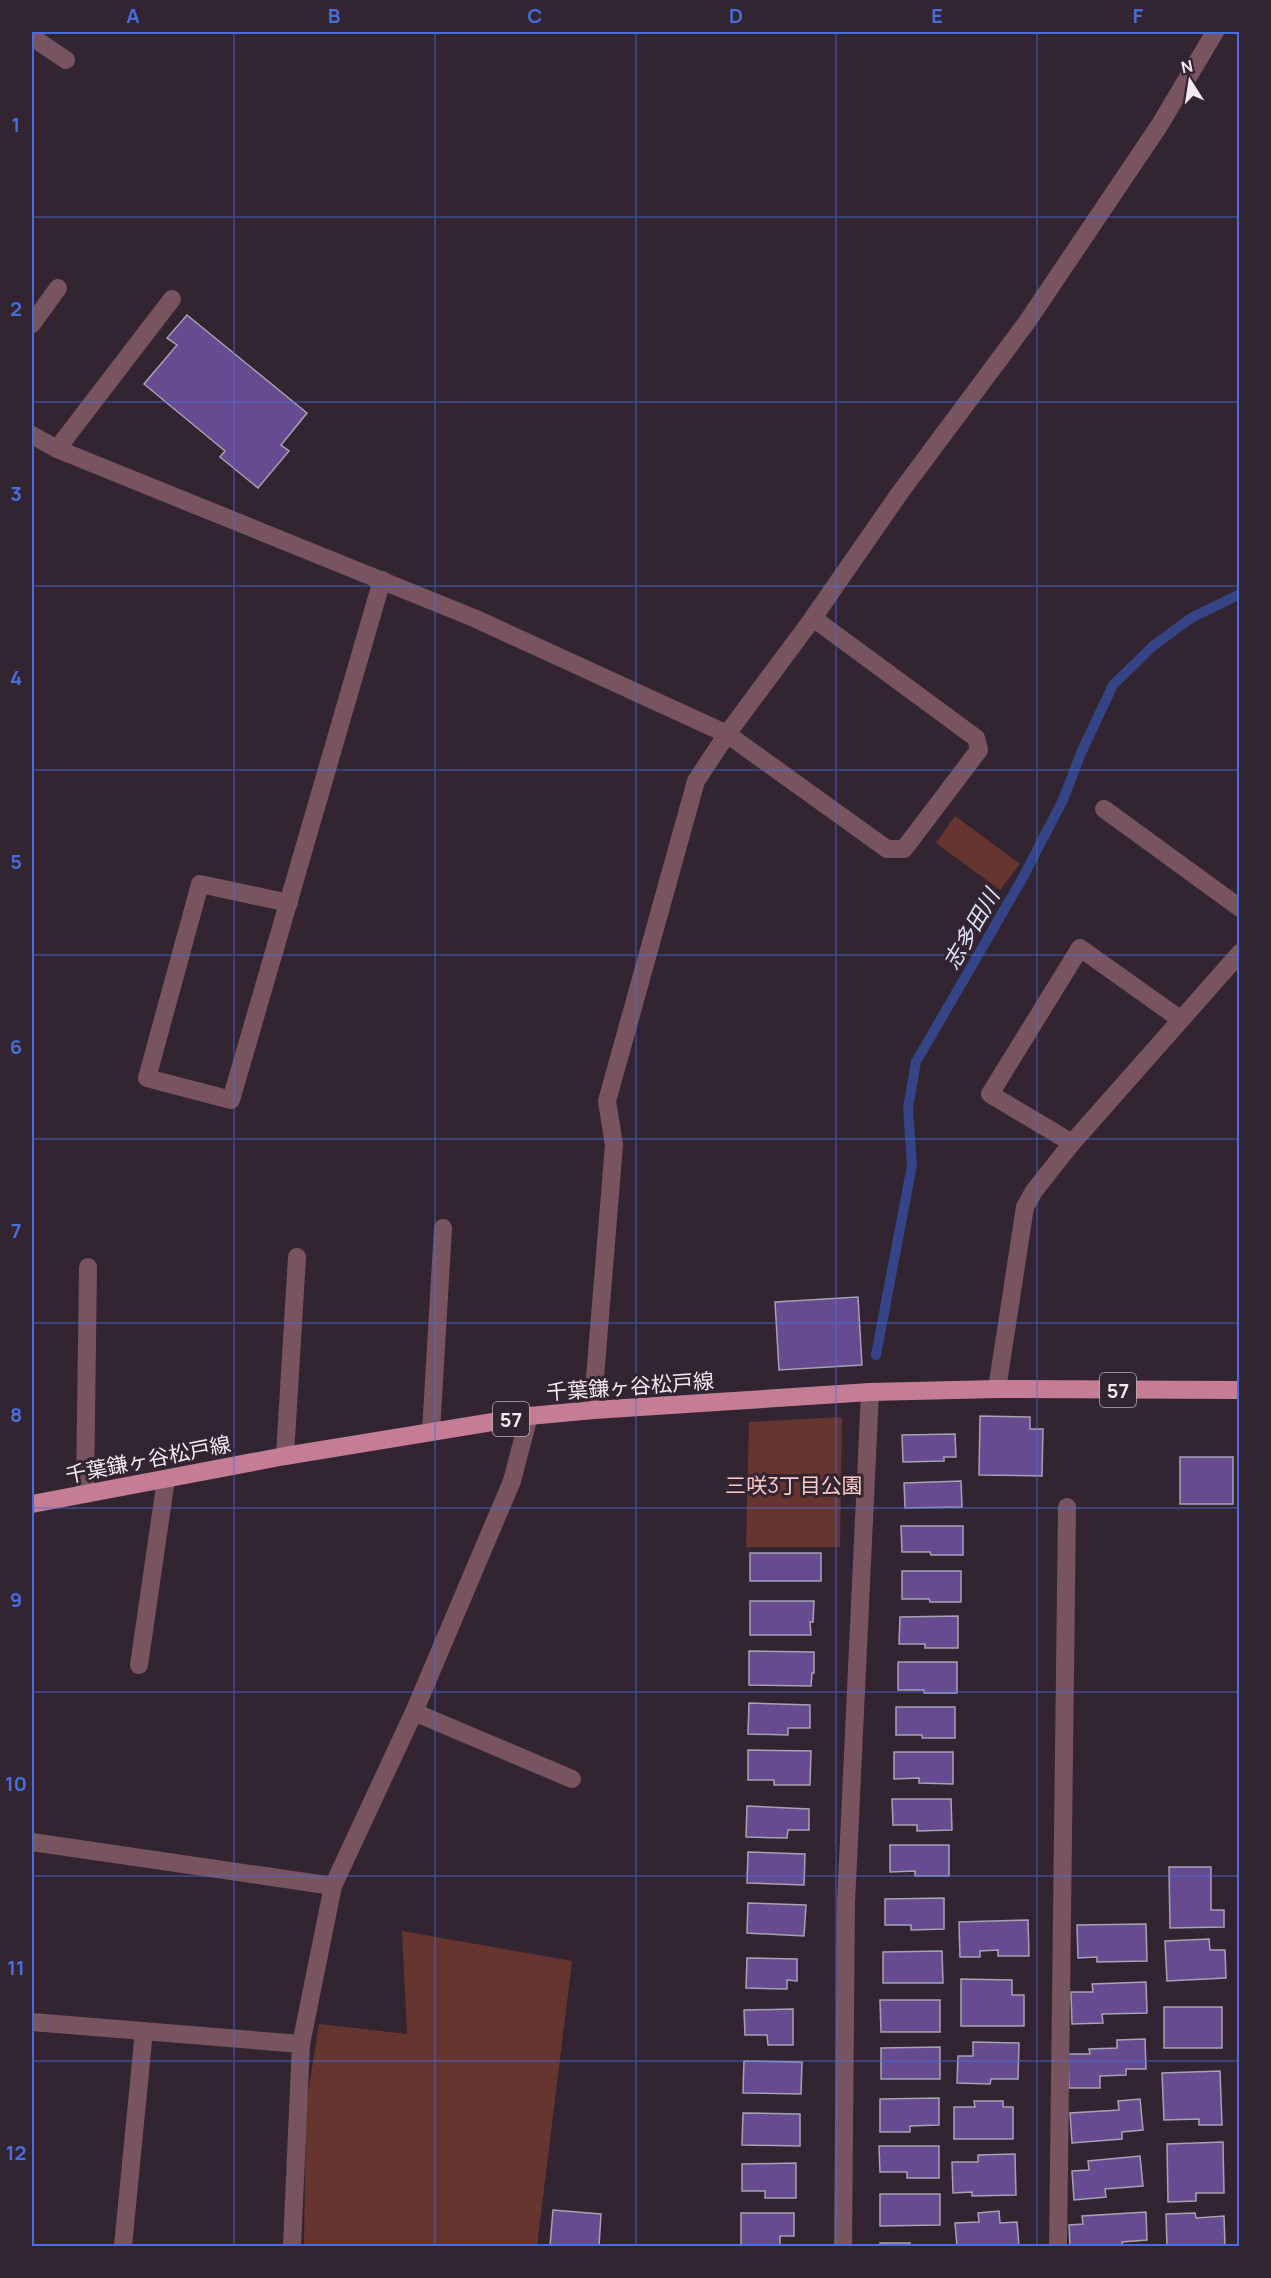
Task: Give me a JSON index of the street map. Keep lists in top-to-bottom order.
{
  "streets": {
    "main road": ["千葉鎌ヶ谷松戸線", "57"]
  },
  "water": ["志多田川"],
  "parks": ["三咲3丁目公園"],
  "north": "top",
  "grid": {
    "columns": [
      "A",
      "B",
      "C",
      "D",
      "E",
      "F"
    ],
    "rows": [
      "1",
      "2",
      "3",
      "4",
      "5",
      "6",
      "7",
      "8",
      "9",
      "10",
      "11",
      "12"
    ]
  }
}
